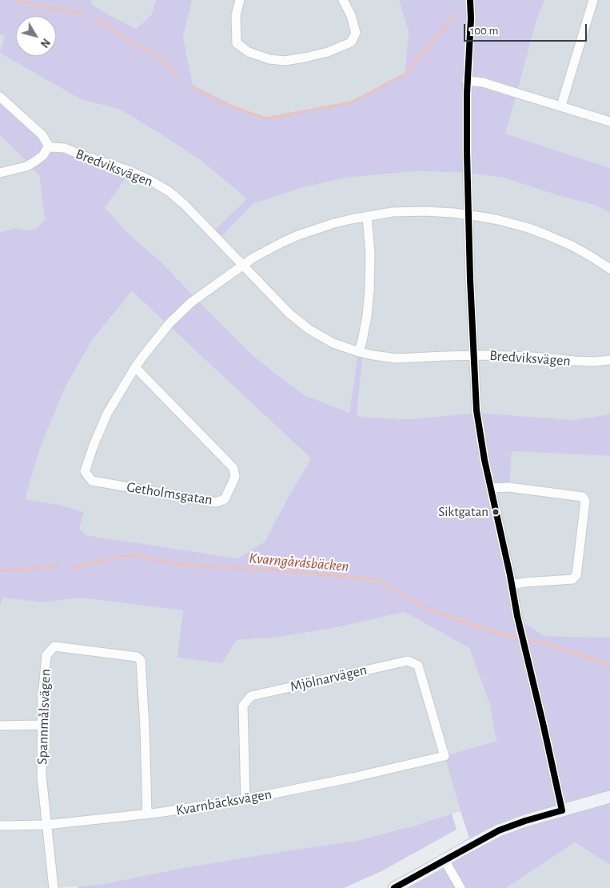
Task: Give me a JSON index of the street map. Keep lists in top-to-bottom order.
{
  "streets": {
    "street": [
      "Bredviksvägen",
      "Getholmsgatan",
      "Mjölnarvägen",
      "Spannmålsvägen",
      "Kvarnbäcksvägen"
    ]
  },
  "crossings": [
    ["Bredviksvägen", "Getholmsgatan"],
    ["Mjölnarvägen", "Kvarnbäcksvägen"],
    ["Spannmålsvägen", "Kvarnbäcksvägen"]
  ],
  "water": ["Kvarngårdsbäcken"],
  "places": ["Siktgatan"],
  "scale_bar": "100 m",
  "north": "bottom right"
}
